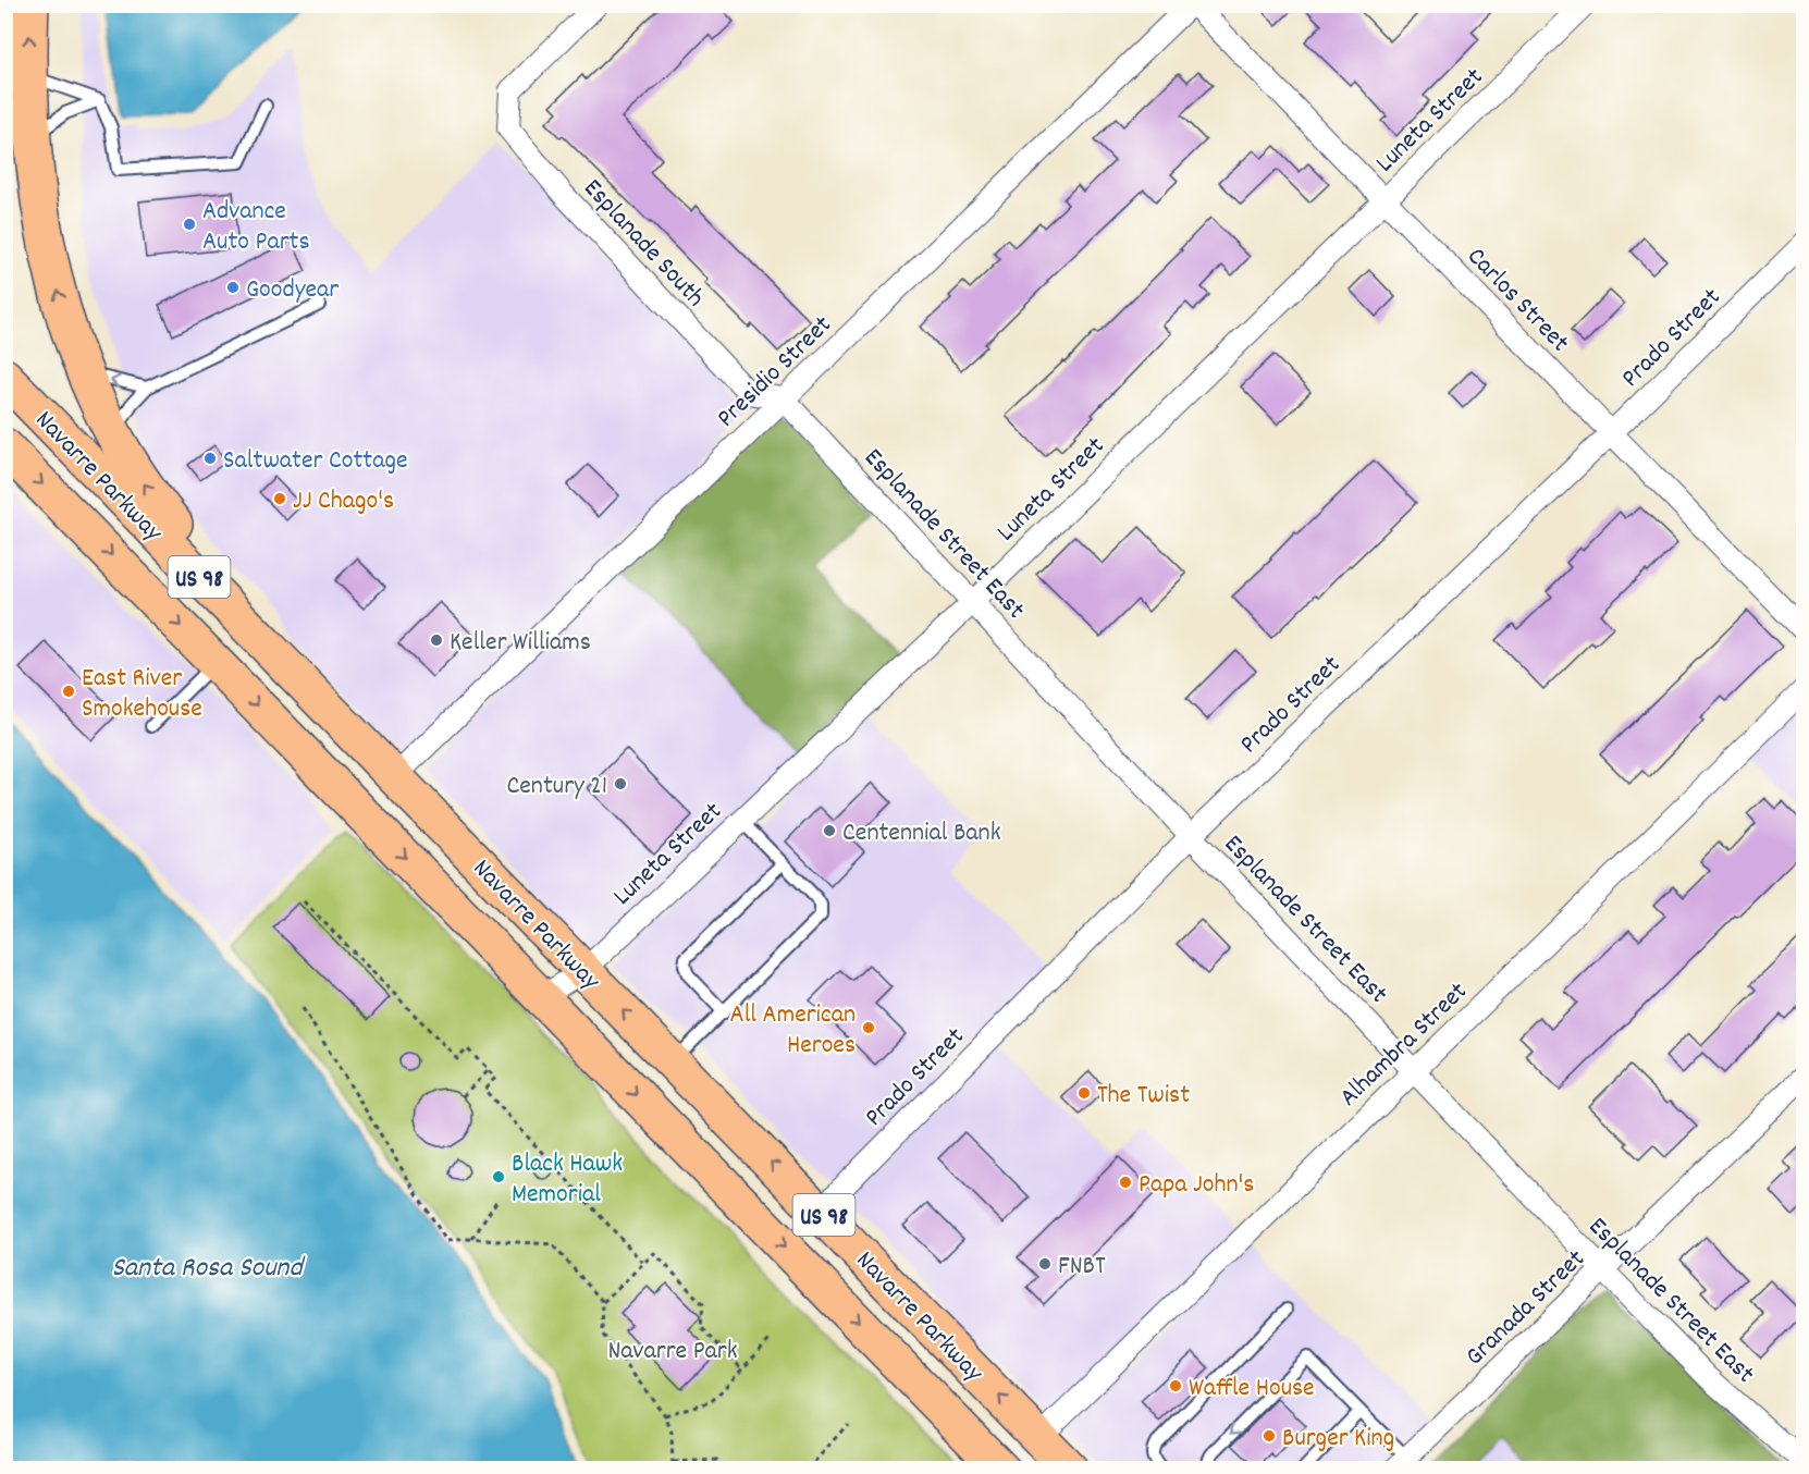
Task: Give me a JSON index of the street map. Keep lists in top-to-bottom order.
{
  "streets": {
    "highway": ["Navarre Parkway", "US 98"],
    "street": [
      "Luneta Street",
      "Esplanade South",
      "Carlos Street",
      "Prado Street",
      "Presidio Street",
      "Esplanade Street East",
      "Alhambra Street",
      "Granada Street"
    ]
  },
  "crossings": [
    ["Luneta Street", "Carlos Street"],
    ["Luneta Street", "Navarre Parkway"],
    ["Luneta Street", "Esplanade Street East"],
    ["Esplanade South", "Presidio Street"],
    ["Esplanade South", "Esplanade Street East"],
    ["Carlos Street", "Prado Street"],
    ["Carlos Street", "Presidio Street"],
    ["Prado Street", "Navarre Parkway"],
    ["Prado Street", "Esplanade Street East"],
    ["Presidio Street", "Navarre Parkway"],
    ["Presidio Street", "Esplanade Street East"],
    ["Navarre Parkway", "Alhambra Street"],
    ["Esplanade Street East", "Alhambra Street"],
    ["Esplanade Street East", "Granada Street"]
  ],
  "water": ["Santa Rosa Sound"],
  "parks": ["Navarre Park"],
  "places": [
    "Advance Auto Parts",
    "Goodyear",
    "Saltwater Cottage",
    "JJ Chago's",
    "Keller Williams",
    "East River Smokehouse",
    "Century 21",
    "Centennial Bank",
    "All American Heroes",
    "The Twist",
    "Black Hawk Memorial",
    "Papa John's",
    "FNBT",
    "Waffle House",
    "Burger King"
  ]
}
